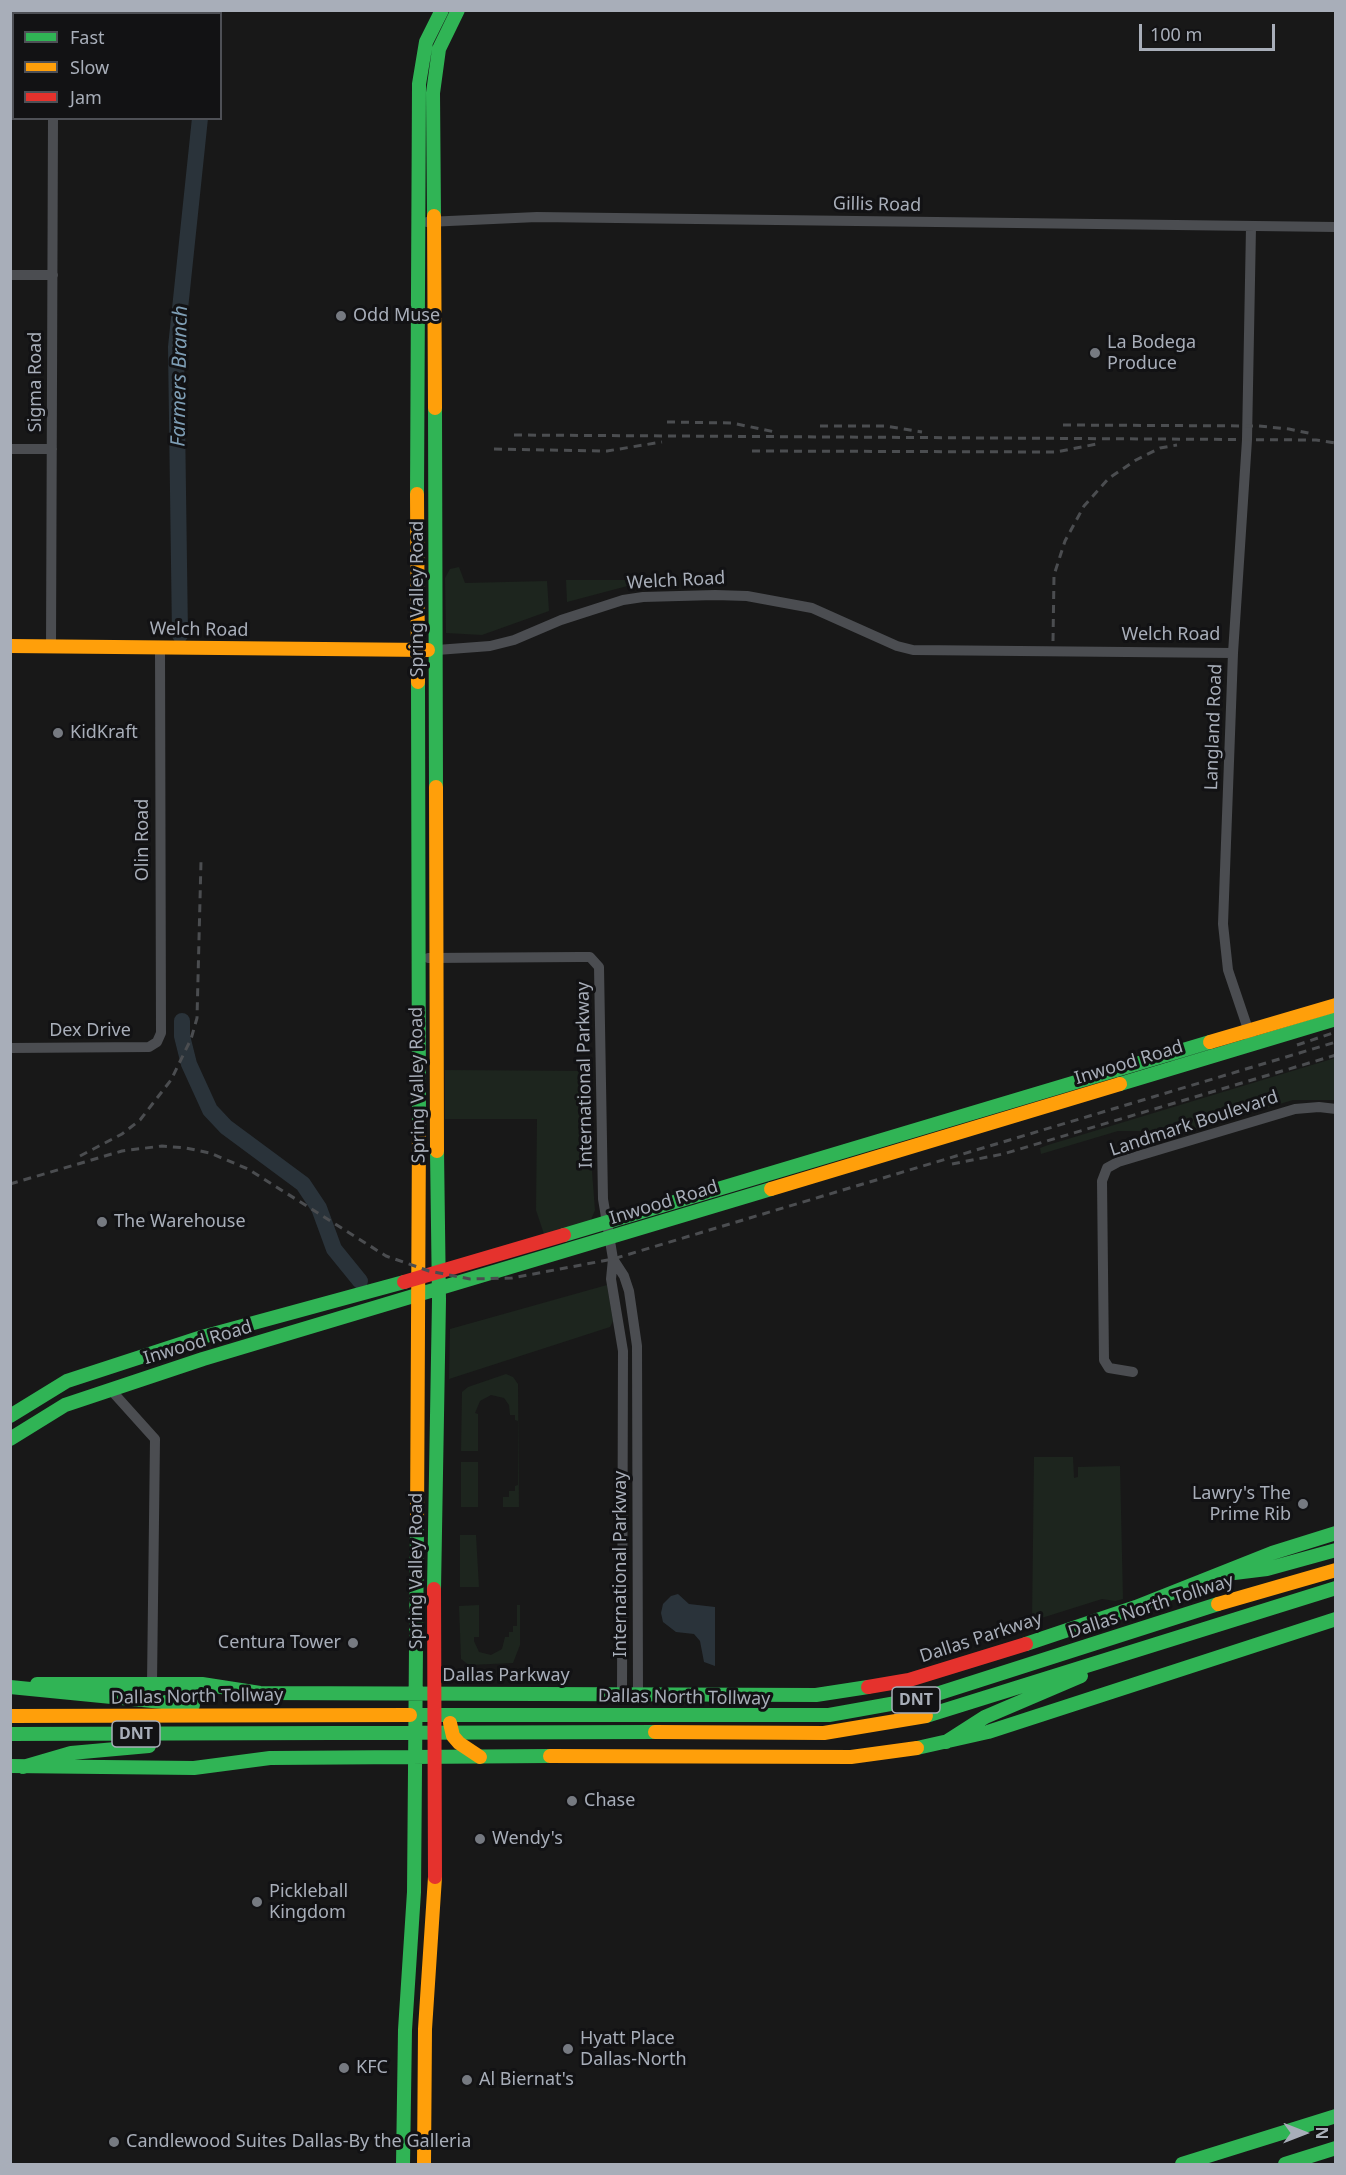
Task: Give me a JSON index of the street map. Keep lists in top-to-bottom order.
{
  "streets": {
    "main road": [
      "Welch Road",
      "Spring Valley Road",
      "Inwood Road",
      "Dallas North Tollway",
      "Dallas Parkway",
      "DNT"
    ],
    "street": [
      "Gillis Road",
      "Sigma Road",
      "Langland Road",
      "Olin Road",
      "Dex Drive",
      "International Parkway",
      "Landmark Boulevard"
    ]
  },
  "crossings": [
    ["Gillis Road", "Spring Valley Road"],
    ["Gillis Road", "Langland Road"],
    ["Sigma Road", "Welch Road"],
    ["Welch Road", "Spring Valley Road"],
    ["Welch Road", "Langland Road"],
    ["Welch Road", "Olin Road"],
    ["Spring Valley Road", "Inwood Road"],
    ["Spring Valley Road", "International Parkway"],
    ["Spring Valley Road", "Dallas Parkway"],
    ["Langland Road", "Inwood Road"],
    ["Olin Road", "Dex Drive"],
    ["Inwood Road", "International Parkway"],
    ["International Parkway", "Dallas Parkway"]
  ],
  "water": ["Farmers Branch"],
  "places": [
    "Odd Muse",
    "La Bodega Produce",
    "KidKraft",
    "The Warehouse",
    "Lawry's The Prime Rib",
    "Centura Tower",
    "Chase",
    "Wendy's",
    "Pickleball Kingdom",
    "Hyatt Place Dallas-North",
    "KFC",
    "Al Biernat's",
    "Candlewood Suites Dallas-By the Galleria"
  ],
  "legend": ["Fast", "Slow", "Jam"],
  "scale_bar": "100 m",
  "north": "right"
}
